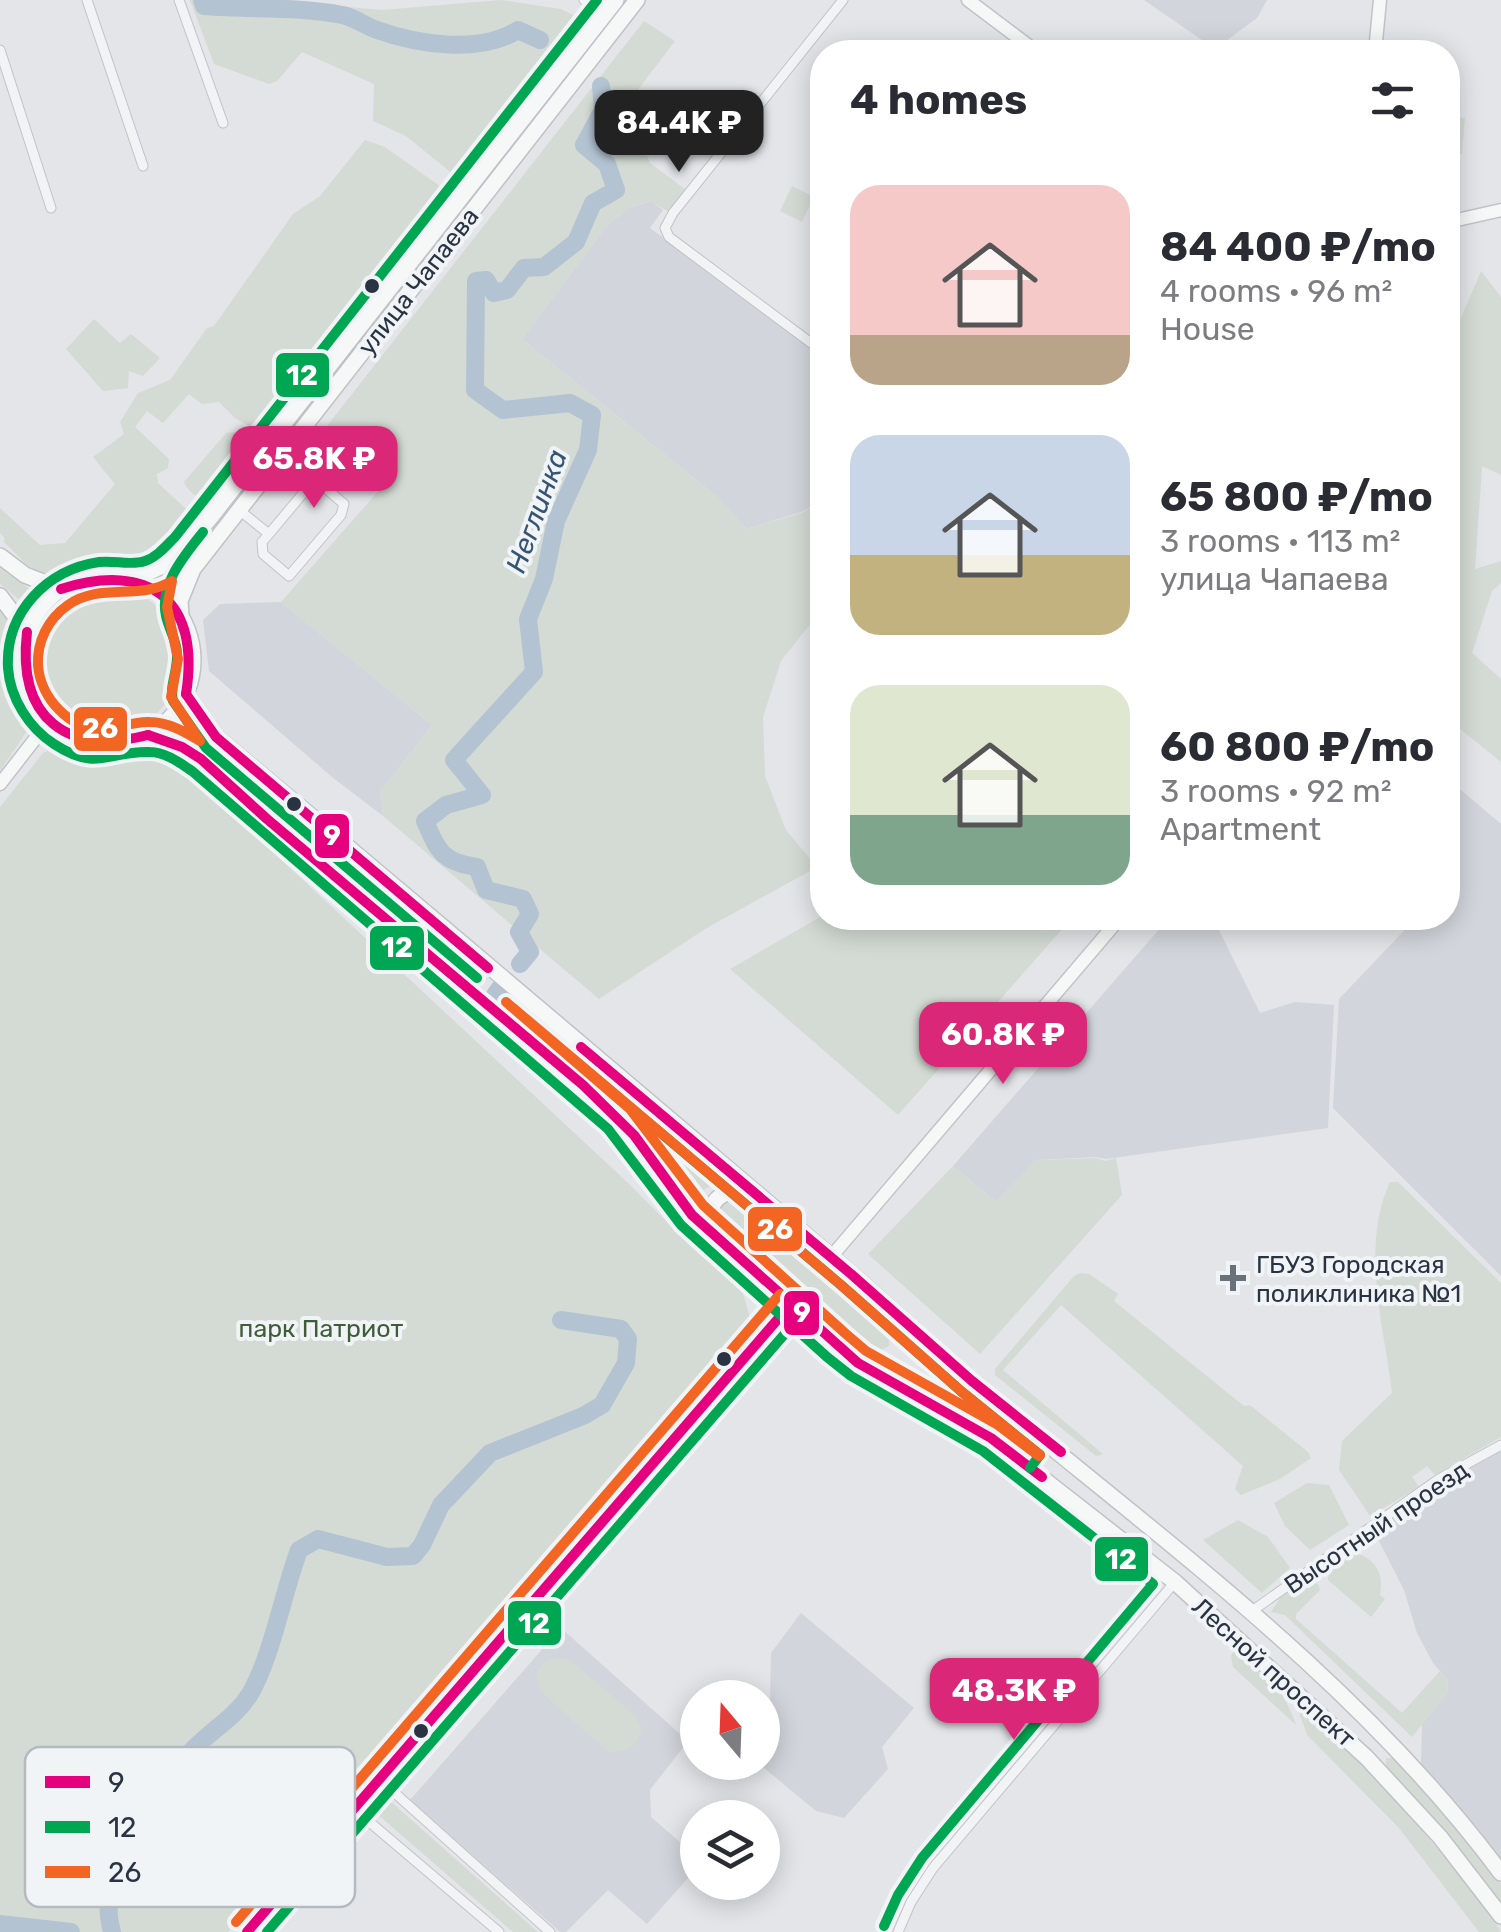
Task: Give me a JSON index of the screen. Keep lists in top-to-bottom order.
{
  "streets": {
    "main road": ["улица Чапаева", "Лесной проспект"],
    "street": ["Высотный проезд"]
  },
  "crossings": [
    ["улица Чапаева", "Лесной проспект"],
    ["Высотный проезд", "Лесной проспект"]
  ],
  "water": ["Неглинка"],
  "parks": ["парк Патриот"],
  "places": {
    "health": ["ГБУЗ Городская поликлиника №1"]
  },
  "lines": ["transit line 12", "transit line 9", "transit line 26"],
  "legend": ["9", "12", "26"],
  "north": "top",
  "page": {
    "heading": "4 homes",
    "price": [
      "84.4K ₽",
      "65.8K ₽",
      "60.8K ₽",
      "48.3K ₽"
    ],
    "list": [
      {
        "name": "84 400 ₽/mo",
        "note": "4 rooms · 96 m² · House"
      },
      {
        "name": "65 800 ₽/mo",
        "note": "3 rooms · 113 m² · улица Чапаева"
      },
      {
        "name": "60 800 ₽/mo",
        "note": "3 rooms · 92 m² · Apartment"
      }
    ]
  }
}
